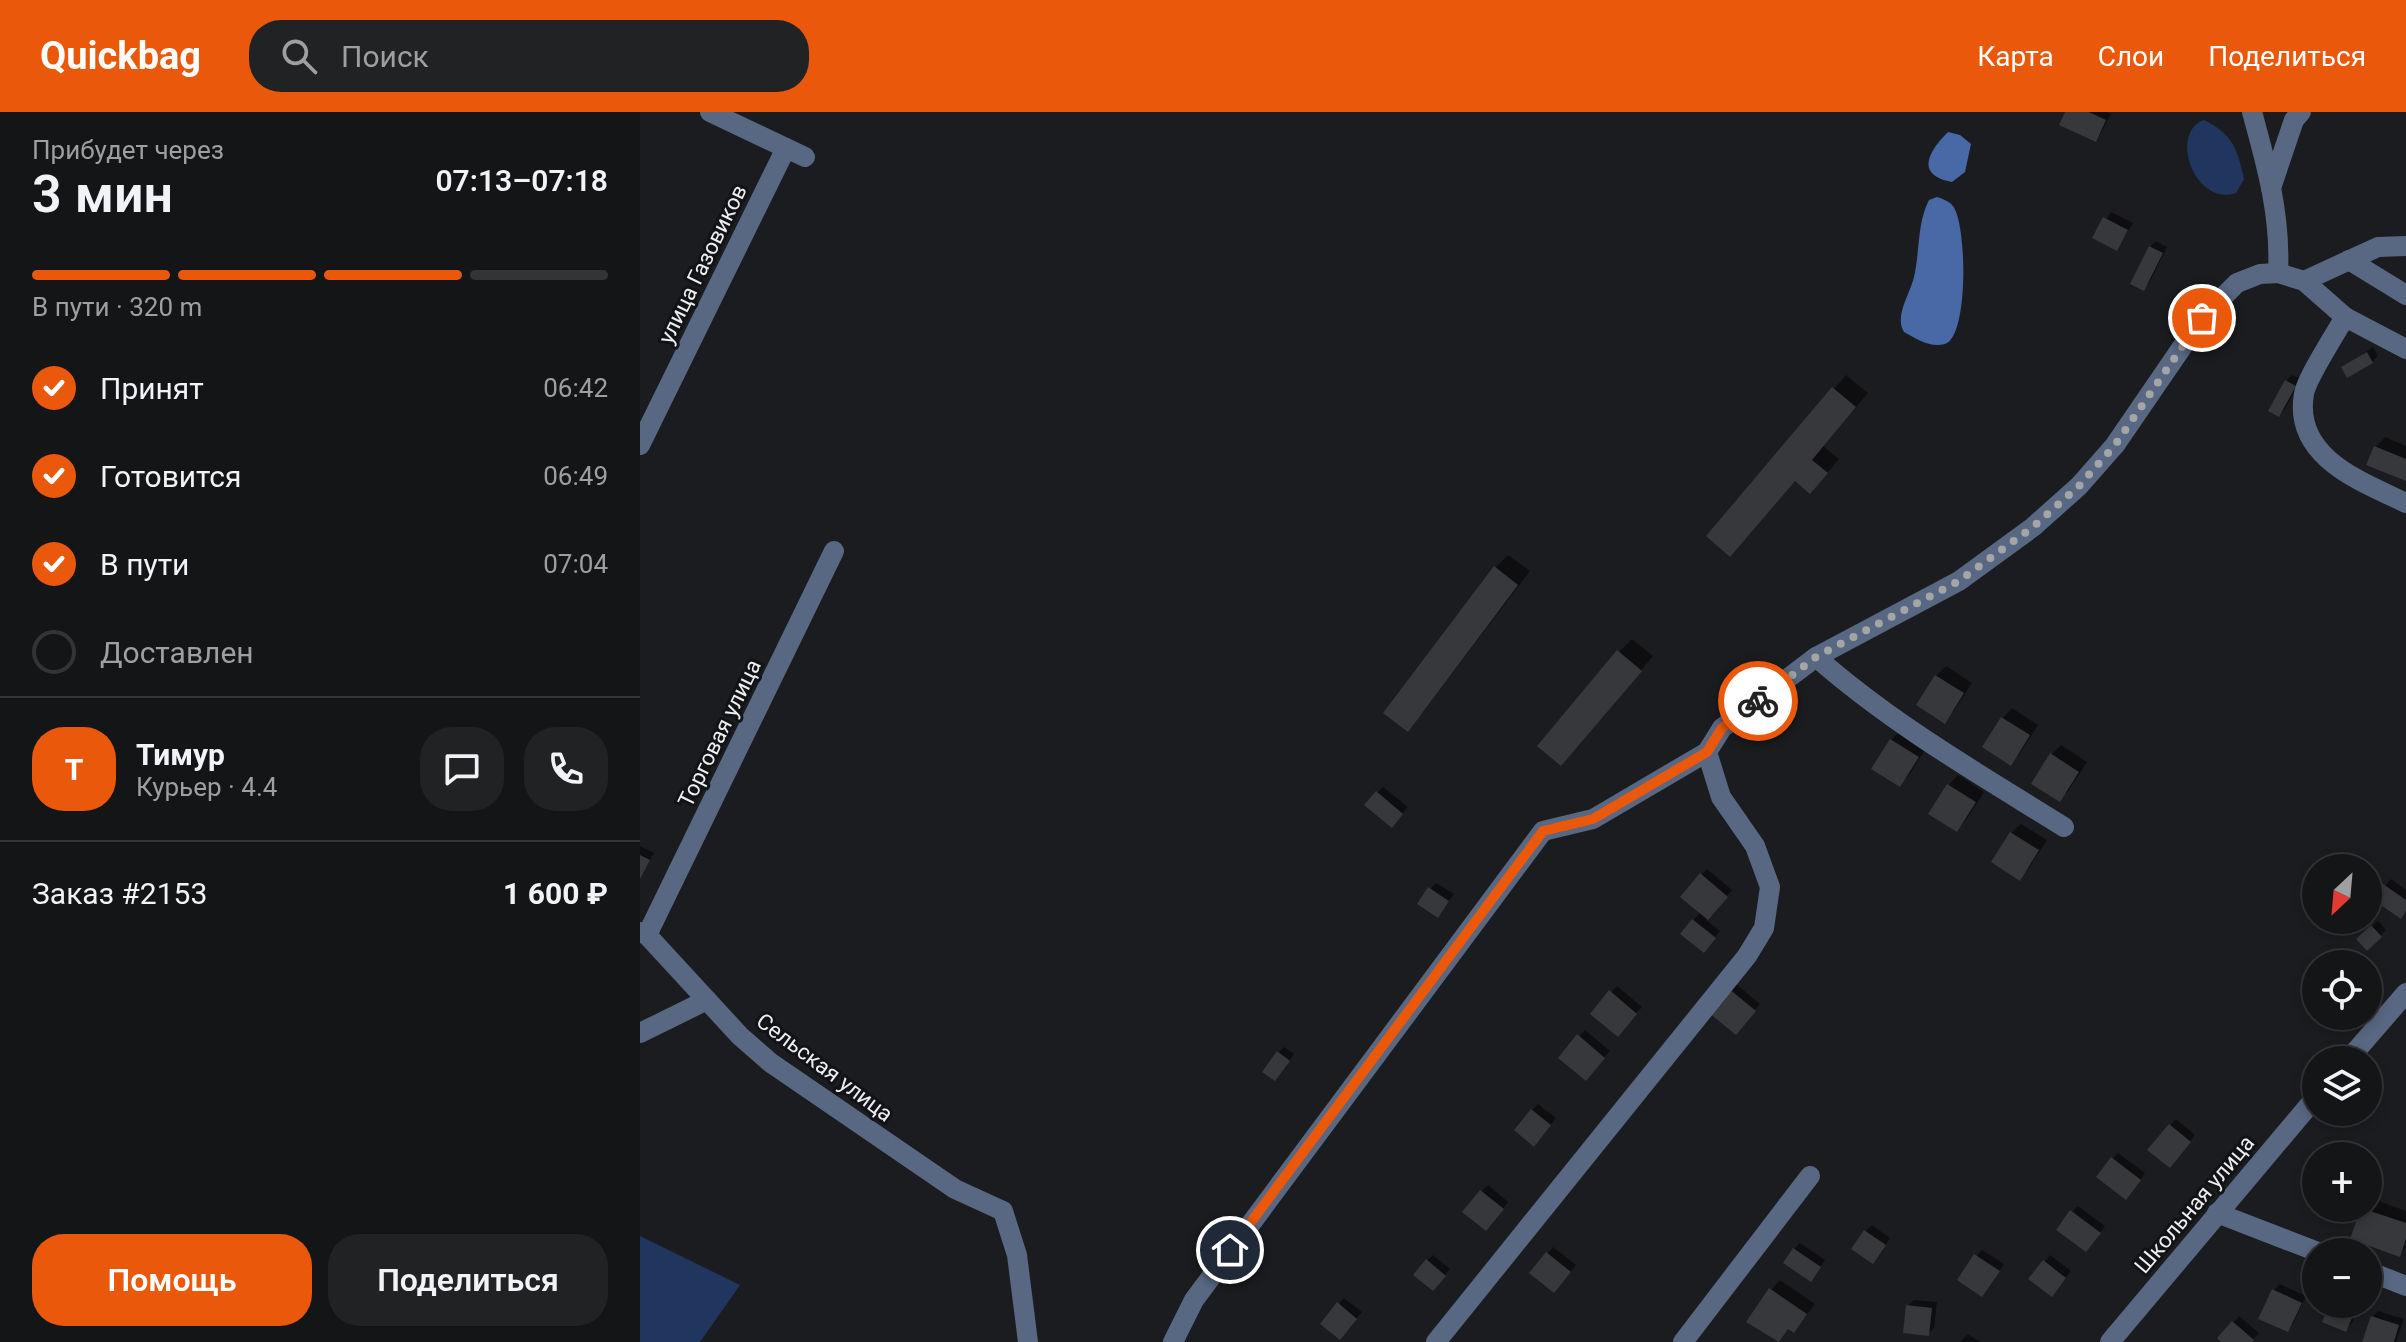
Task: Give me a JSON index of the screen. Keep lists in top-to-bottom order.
{
  "streets": {
    "street": [
      "улица Газовиков",
      "Торговая улица",
      "Сельская улица",
      "Школьная улица"
    ]
  },
  "crossings": [
    ["Торговая улица", "Сельская улица"]
  ],
  "north": "bottom left",
  "page": {
    "header": "Quickbag",
    "search": "Поиск",
    "nav": ["Карта", "Слои", "Поделиться"],
    "heading": ["3 мин", "Прибудет через", "07:13–07:18"],
    "panel": [
      "Тимур",
      "Курьер · 4.4",
      "Заказ #2153",
      "1 600 ₽"
    ],
    "bar": "В пути · 320 m",
    "list": [
      ["Принят", "06:42"],
      ["Готовится", "06:49"],
      ["В пути", "07:04"],
      "Доставлен"
    ],
    "round": "Т",
    "map_buttons": ["+", "−"],
    "buttons": ["Помощь", "Поделиться"]
  }
}
